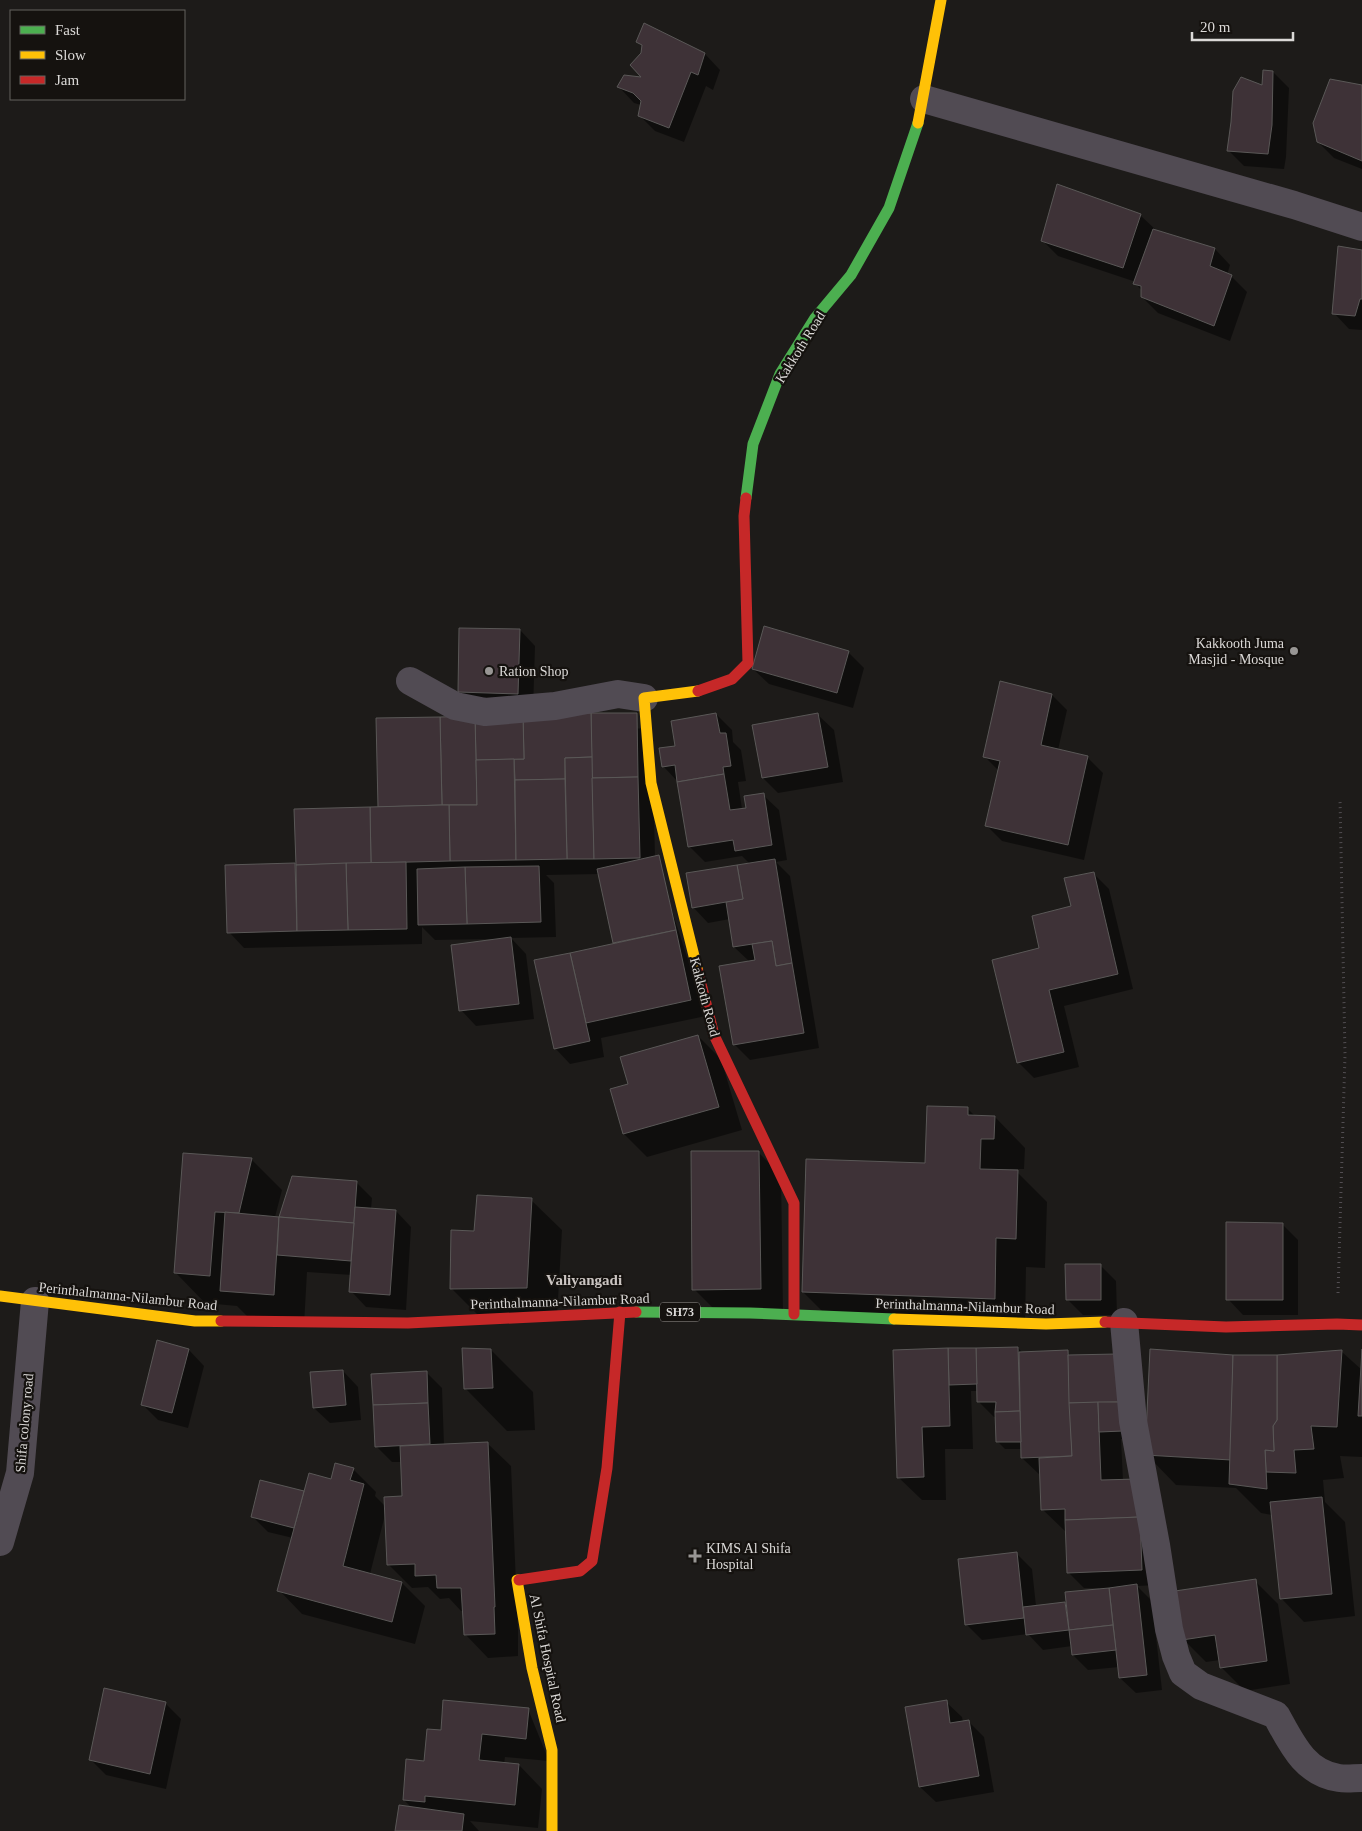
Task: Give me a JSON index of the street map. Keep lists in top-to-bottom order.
{
  "streets": {
    "street": [
      "Kakkoth Road",
      "Perinthalmanna-Nilambur Road",
      "SH73",
      "Shifa colony road",
      "Al Shifa Hospital Road"
    ]
  },
  "crossings": [
    ["Kakkoth Road", "Perinthalmanna-Nilambur Road"],
    ["Perinthalmanna-Nilambur Road", "Shifa colony road"],
    ["Perinthalmanna-Nilambur Road", "Al Shifa Hospital Road"]
  ],
  "districts": ["Valiyangadi"],
  "places": {
    "other": ["Kakkooth Juma Masjid - Mosque", "Ration Shop"],
    "health": ["KIMS Al Shifa Hospital"]
  },
  "legend": ["Fast", "Slow", "Jam"],
  "scale_bar": "20 m"
}
